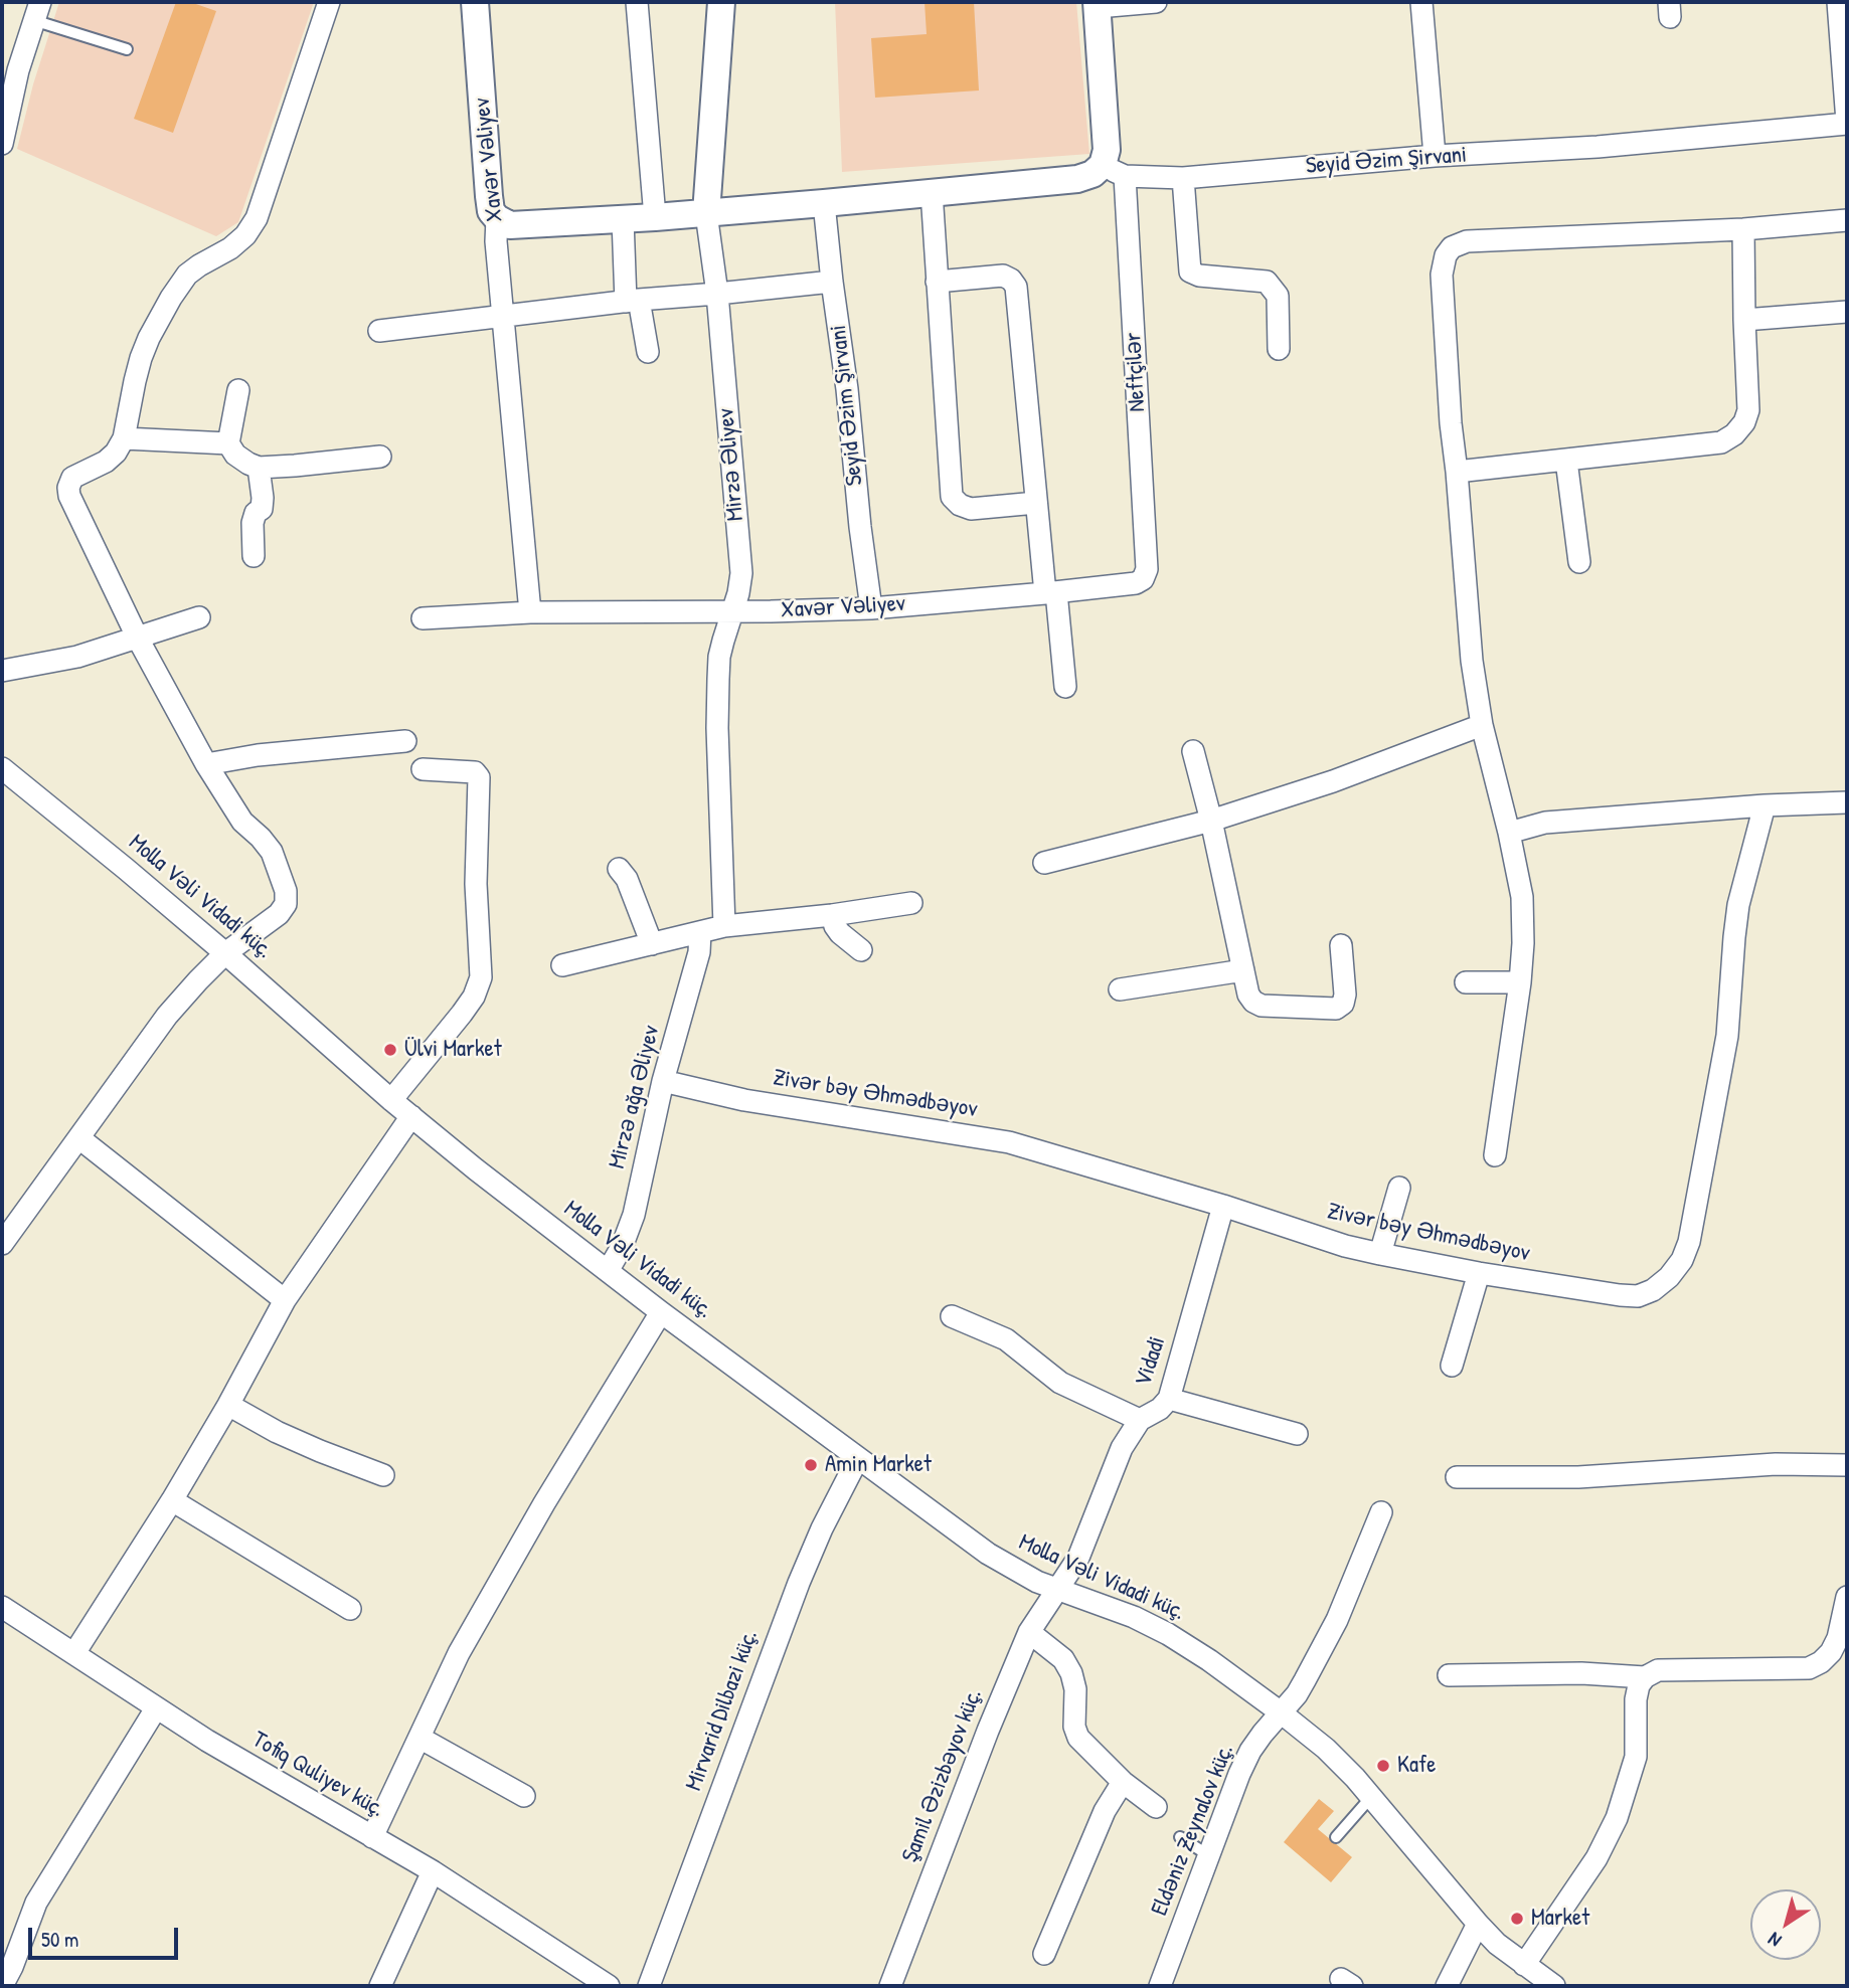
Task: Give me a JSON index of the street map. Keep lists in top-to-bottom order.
{
  "streets": {
    "street": [
      "Xavər Vəliyev",
      "Seyid Əzim Şirvani",
      "Neftçilər",
      "Mirzə Əliyev",
      "Molla Vəli Vidadi küç.",
      "Zivər bəy Əhmədbəyov",
      "Mirzə ağa Əliyev",
      "Vidadi",
      "Mirvarid Dilbazi küç.",
      "Tofiq Quliyev küç.",
      "Şamil Əzizbəyov küç.",
      "Eldəniz Zeynalov küç."
    ]
  },
  "crossings": [
    ["Xavər Vəliyev", "Seyid Əzim Şirvani"],
    ["Xavər Vəliyev", "Neftçilər"],
    ["Xavər Vəliyev", "Mirzə Əliyev"],
    ["Seyid Əzim Şirvani", "Neftçilər"],
    ["Seyid Əzim Şirvani", "Mirzə Əliyev"],
    ["Molla Vəli Vidadi küç.", "Mirzə ağa Əliyev"],
    ["Molla Vəli Vidadi küç.", "Vidadi"],
    ["Molla Vəli Vidadi küç.", "Mirvarid Dilbazi küç."],
    ["Molla Vəli Vidadi küç.", "Şamil Əzizbəyov küç."],
    ["Molla Vəli Vidadi küç.", "Eldəniz Zeynalov küç."],
    ["Zivər bəy Əhmədbəyov", "Mirzə ağa Əliyev"],
    ["Zivər bəy Əhmədbəyov", "Vidadi"],
    ["Vidadi", "Şamil Əzizbəyov küç."]
  ],
  "places": [
    "Ülvi Market",
    "Amin Market",
    "Kafe",
    "Market"
  ],
  "scale_bar": "50 m",
  "north": "bottom left"
}
